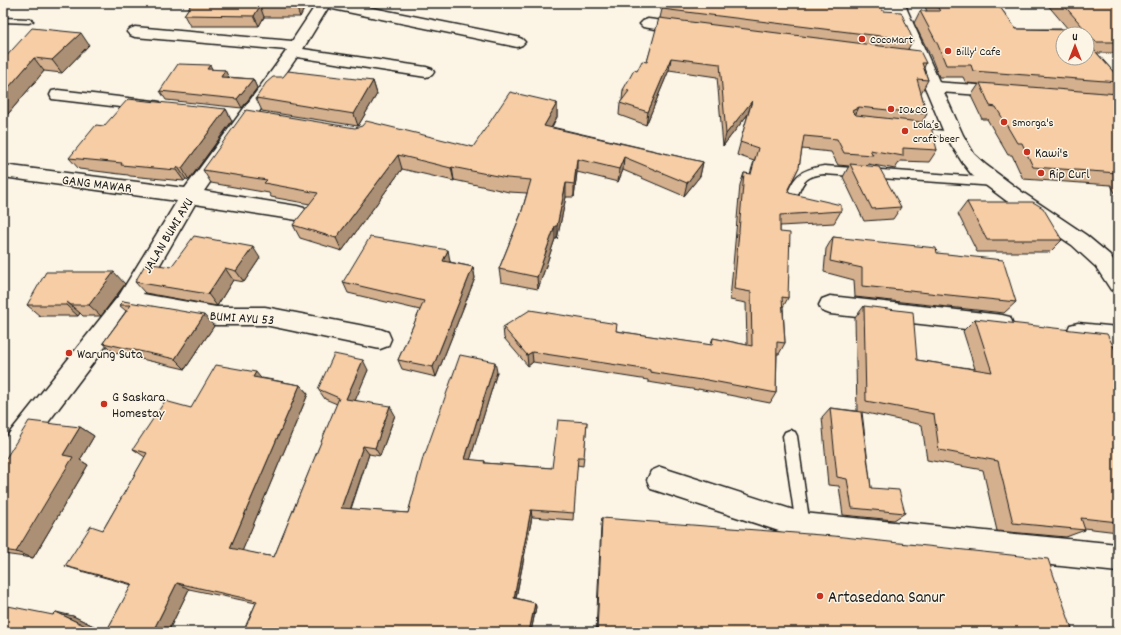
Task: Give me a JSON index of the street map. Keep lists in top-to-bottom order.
{
  "streets": {
    "street": ["GANG MAWAR", "JALAN BUMI AYU", "BUMI AYU 53"]
  },
  "crossings": [
    ["GANG MAWAR", "JALAN BUMI AYU"],
    ["JALAN BUMI AYU", "BUMI AYU 53"]
  ],
  "places": [
    "CocoMart",
    "Billy' Cafe",
    "IO&CO",
    "Smorga's",
    "Lola’s craft beer",
    "Kawi's",
    "Rip Curl",
    "Warung Suta",
    "G Saskara Homestay",
    "Artasedana Sanur"
  ],
  "north": "top"
}
